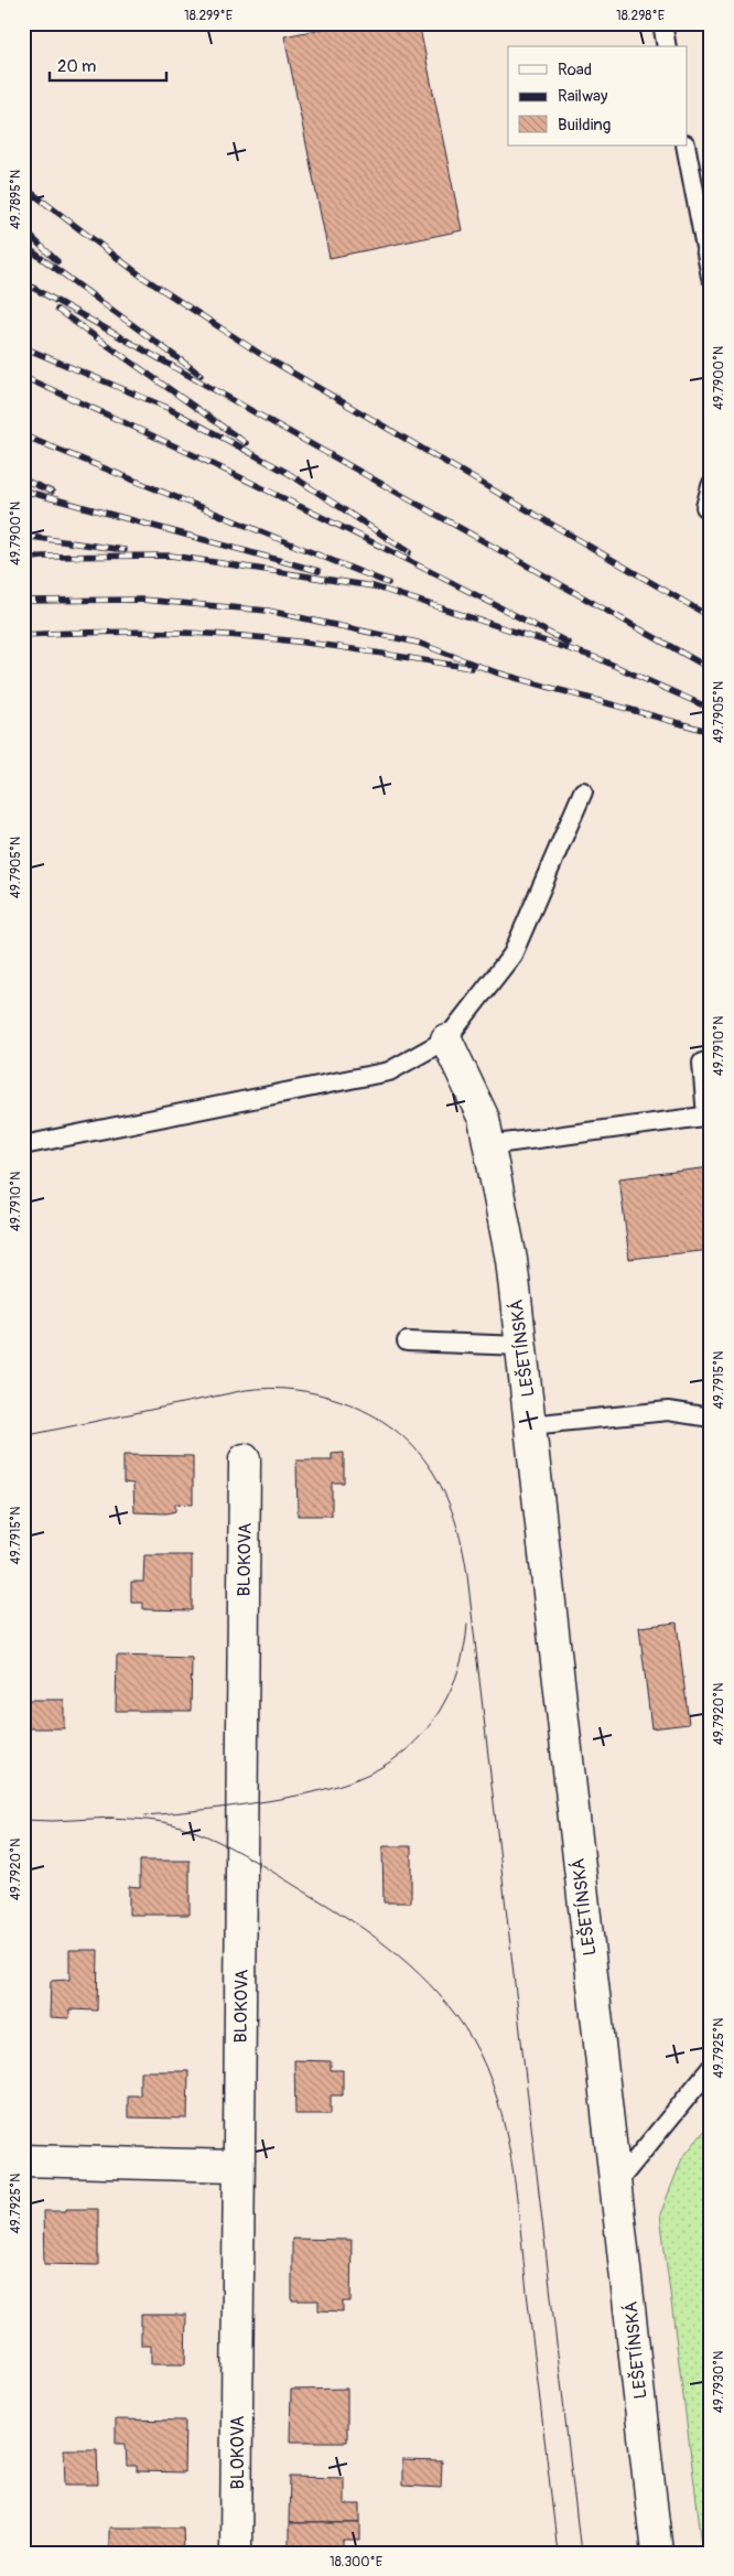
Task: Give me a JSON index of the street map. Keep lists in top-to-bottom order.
{
  "streets": {
    "street": ["LEŠETÍNSKÁ", "BLOKOVA"]
  },
  "legend": ["Road", "Railway", "Building"],
  "scale_bar": "20 m",
  "coordinates": [
    "18.299°E",
    "18.298°E",
    "49.7895°N",
    "49.7900°N",
    "49.7905°N",
    "49.7910°N",
    "49.7915°N",
    "49.7920°N",
    "49.7925°N",
    "49.7930°N",
    "18.300°E"
  ]
}
